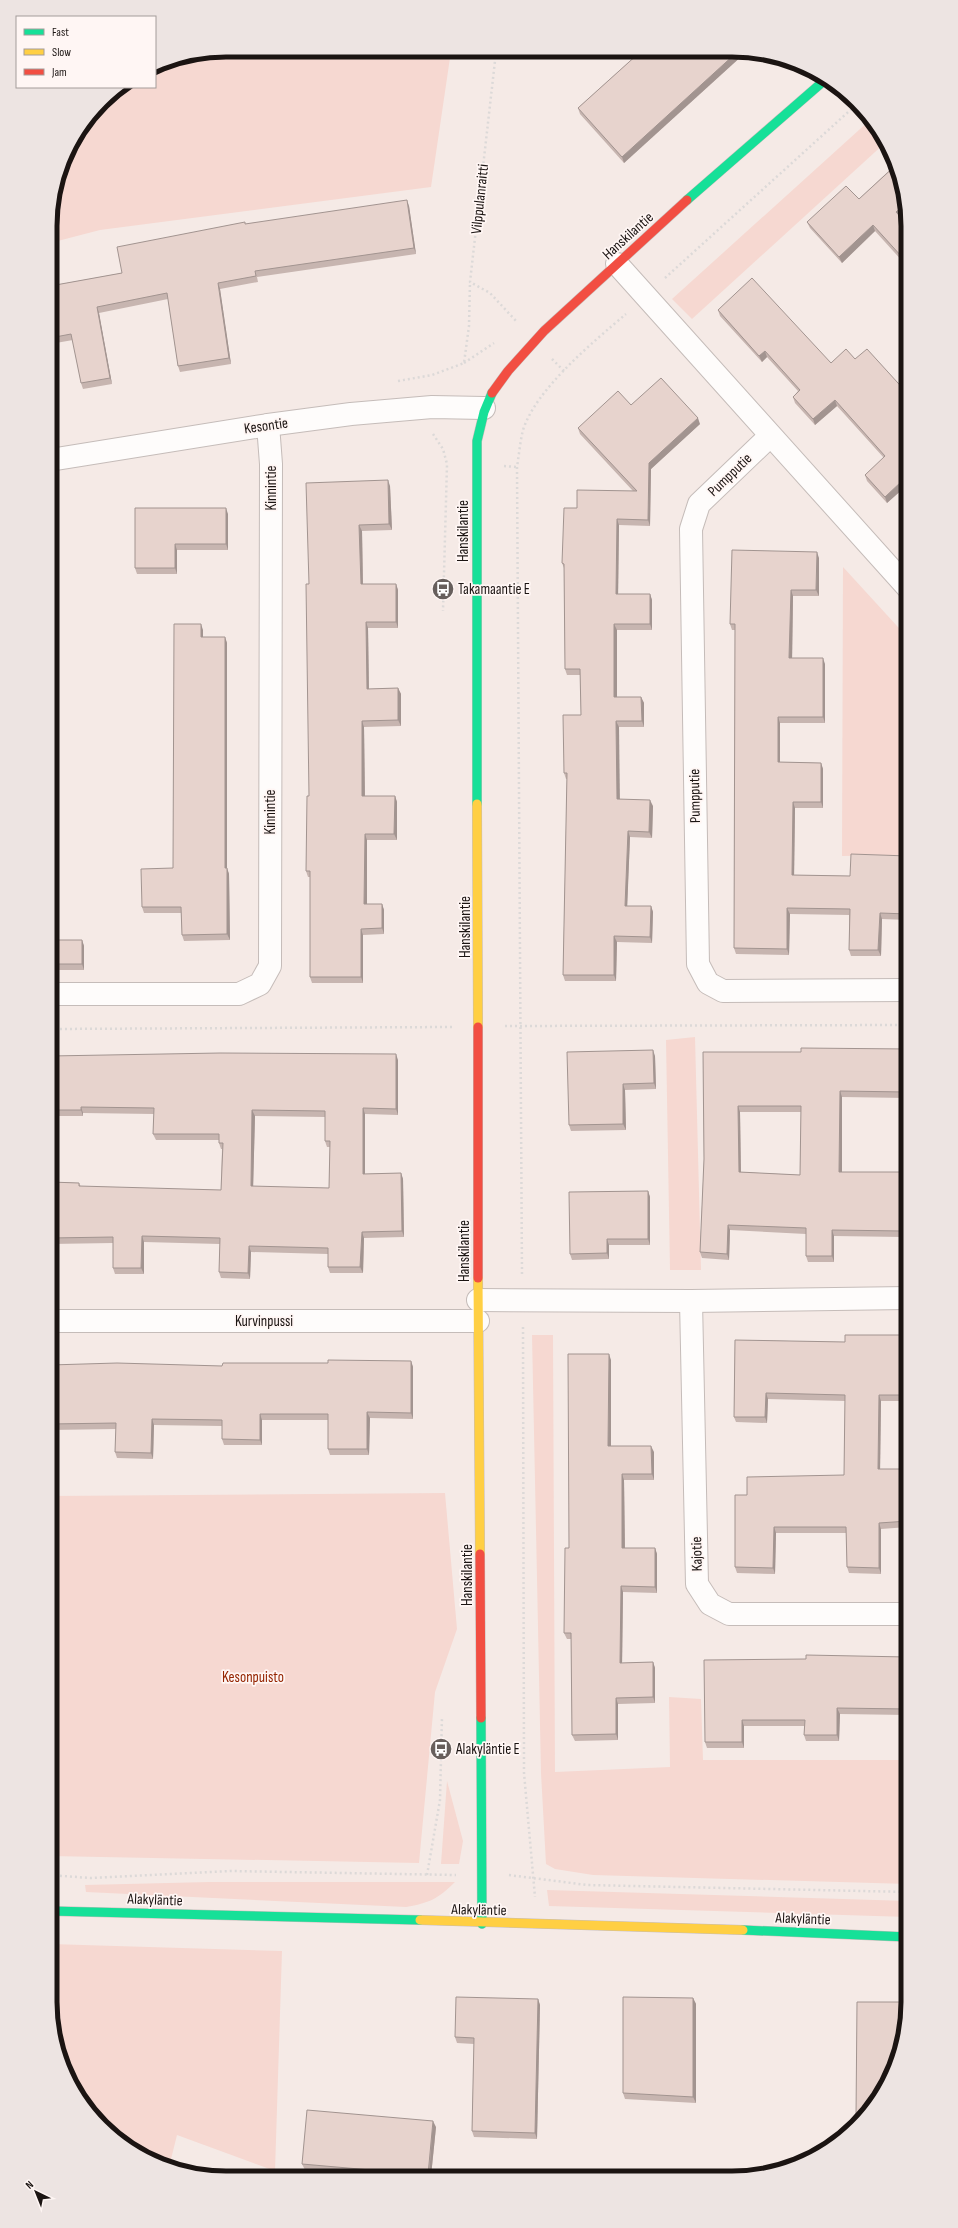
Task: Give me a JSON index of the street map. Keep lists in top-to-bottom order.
{
  "streets": {
    "street": [
      "Hanskilantie",
      "Kesontie",
      "Pumpputie",
      "Kinnintie",
      "Kurvinpussi",
      "Kajotie",
      "Alakyläntie"
    ],
    "path": ["Vilppulanraitti"]
  },
  "crossings": [
    ["Hanskilantie", "Kesontie"],
    ["Hanskilantie", "Kurvinpussi"],
    ["Hanskilantie", "Alakyläntie"],
    ["Kesontie", "Kinnintie"]
  ],
  "parks": ["Kesonpuisto"],
  "places": {
    "bus stop": ["Takamaantie E", "Alakyläntie E"]
  },
  "legend": ["Fast", "Slow", "Jam"],
  "north": "top left"
}
